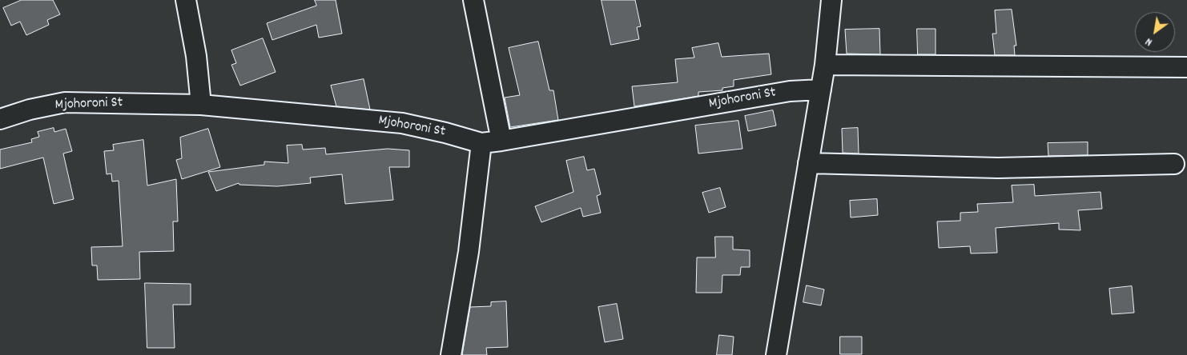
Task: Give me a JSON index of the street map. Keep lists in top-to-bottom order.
{
  "streets": {
    "street": ["Mjohoroni St"]
  },
  "north": "bottom left"
}
